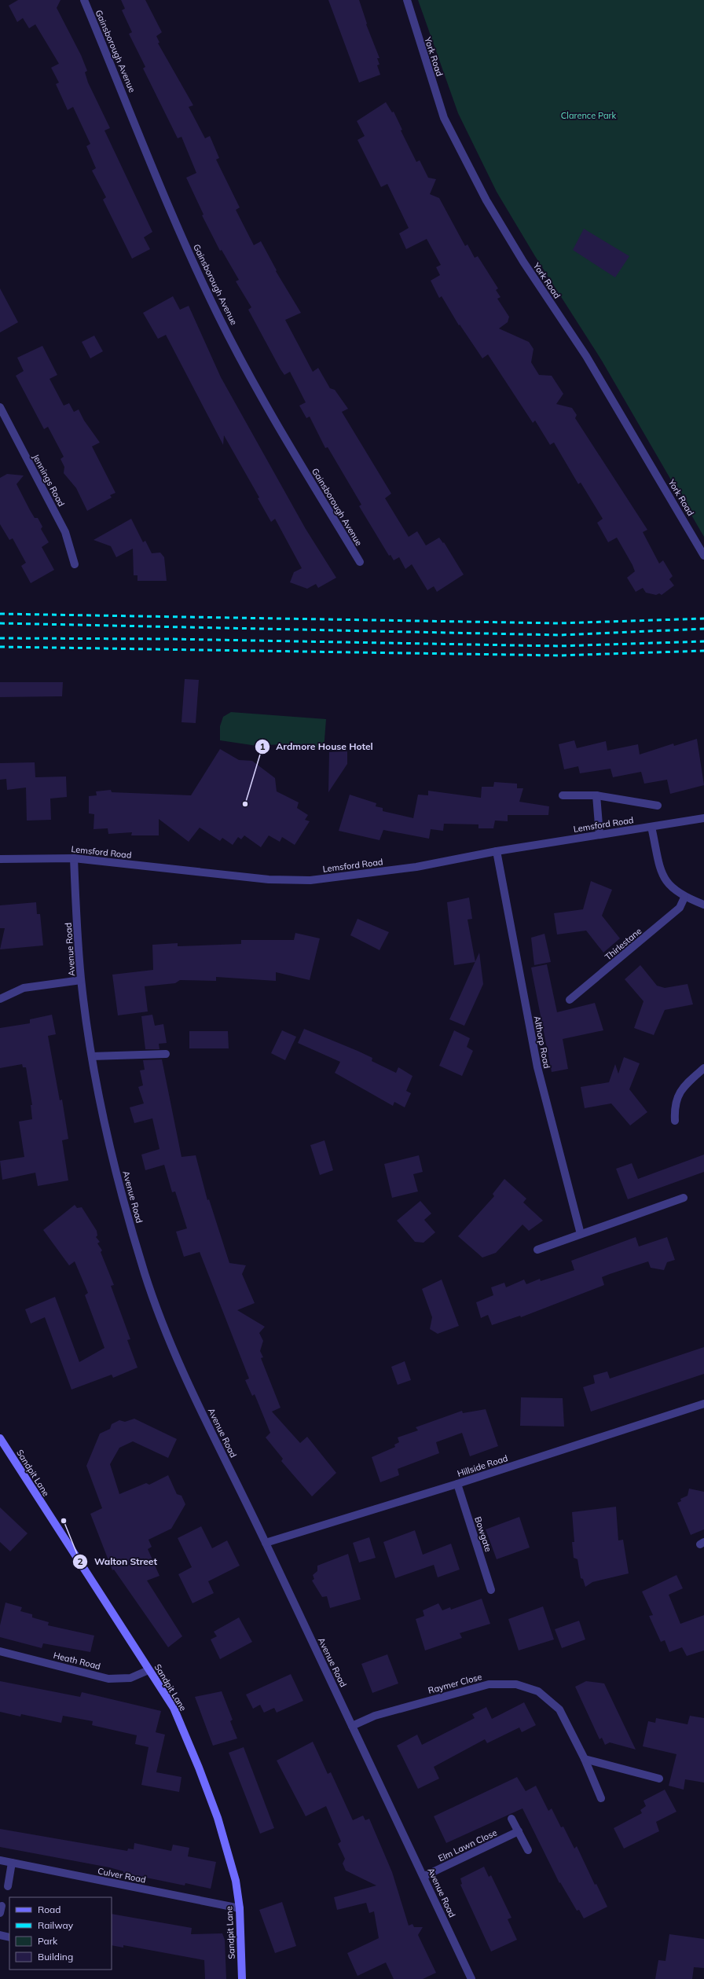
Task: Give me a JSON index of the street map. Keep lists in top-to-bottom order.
{
  "streets": {
    "street": [
      "Gainsborough Avenue",
      "York Road",
      "Jennings Road",
      "Lemsford Road",
      "Thirlestane",
      "Avenue Road",
      "Althorp Road",
      "Hillside Road",
      "Sandpit Lane",
      "Bowgate",
      "Heath Road",
      "Raymer Close",
      "Elm Lawn Close",
      "Culver Road"
    ]
  },
  "crossings": [
    ["Lemsford Road", "Avenue Road"],
    ["Lemsford Road", "Althorp Road"],
    ["Avenue Road", "Hillside Road"],
    ["Avenue Road", "Raymer Close"],
    ["Avenue Road", "Elm Lawn Close"],
    ["Hillside Road", "Bowgate"],
    ["Sandpit Lane", "Heath Road"],
    ["Sandpit Lane", "Culver Road"]
  ],
  "parks": ["Clarence Park"],
  "places": ["Ardmore House Hotel", "Walton Street"],
  "legend": [
    "Road",
    "Railway",
    "Park",
    "Building"
  ]
}
